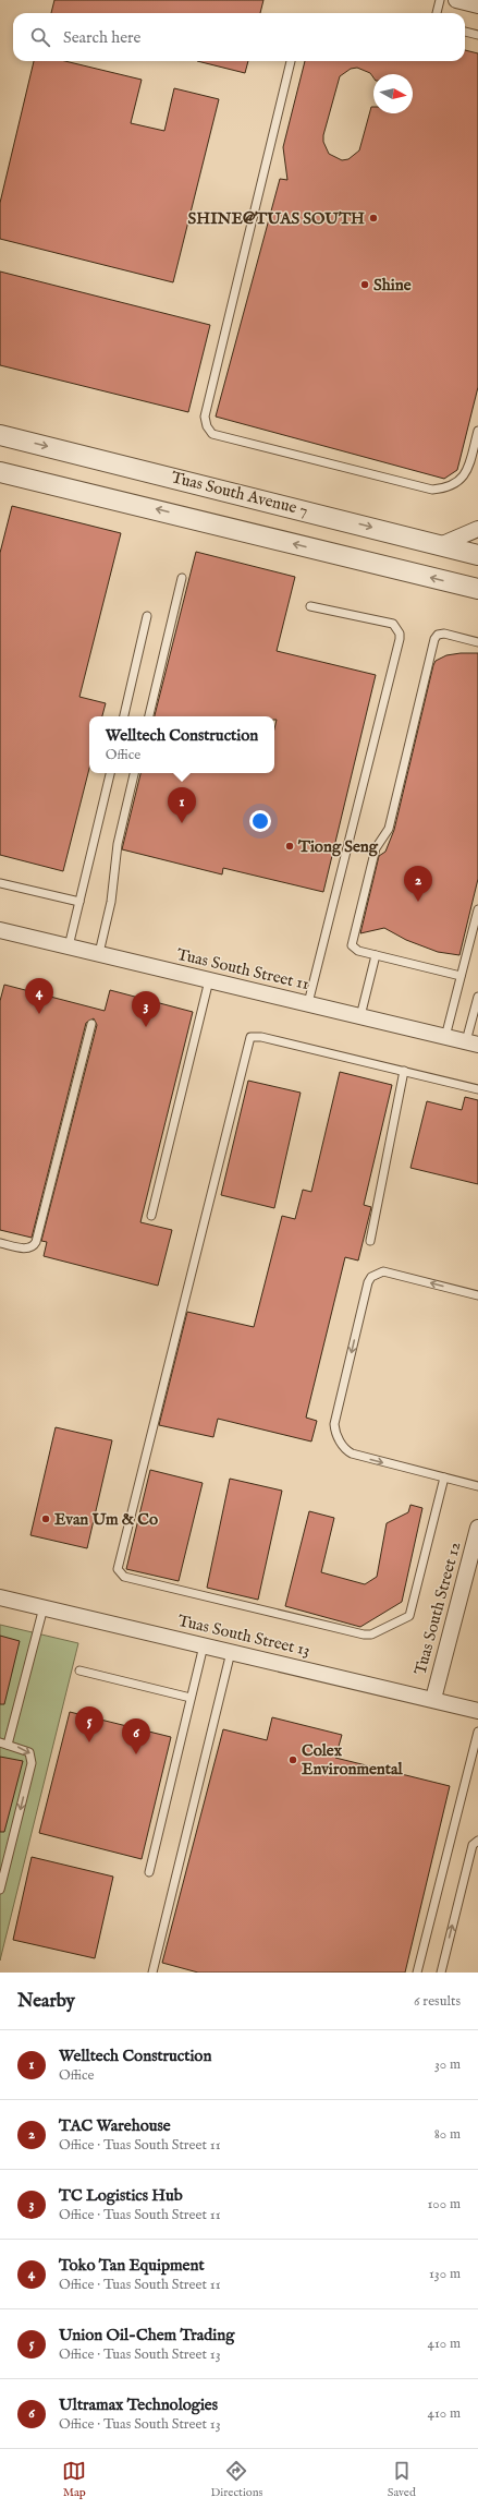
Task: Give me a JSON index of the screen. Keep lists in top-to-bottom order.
{
  "streets": {
    "street": [
      "Tuas South Avenue 7",
      "Tuas South Street 11",
      "Tuas South Street 12",
      "Tuas South Street 13"
    ]
  },
  "crossings": [
    ["Tuas South Street 12", "Tuas South Street 13"]
  ],
  "places": [
    "SHINE@TUAS SOUTH",
    "Shine",
    "Tiong Seng",
    "Evan Um & Co",
    "Colex Environmental"
  ],
  "north": "right",
  "page": {
    "search": "Search here",
    "popup": ["Welltech Construction", "Office"],
    "pins": [
      "1",
      "2",
      "4",
      "3",
      "5",
      "6"
    ],
    "heading": ["Nearby", "6 results"],
    "list": [
      {
        "mark": "1",
        "name": "Welltech Construction",
        "note": "Office",
        "value": "30 m"
      },
      {
        "mark": "2",
        "name": "TAC Warehouse",
        "note": "Office · Tuas South Street 11",
        "value": "80 m"
      },
      {
        "mark": "3",
        "name": "TC Logistics Hub",
        "note": "Office · Tuas South Street 11",
        "value": "100 m"
      },
      {
        "mark": "4",
        "name": "Toko Tan Equipment",
        "note": "Office · Tuas South Street 11",
        "value": "130 m"
      },
      {
        "mark": "5",
        "name": "Union Oil-Chem Trading",
        "note": "Office · Tuas South Street 13",
        "value": "410 m"
      },
      {
        "mark": "6",
        "name": "Ultramax Technologies",
        "note": "Office · Tuas South Street 13",
        "value": "410 m"
      }
    ],
    "nav": ["Map", "Directions", "Saved"]
  }
}
